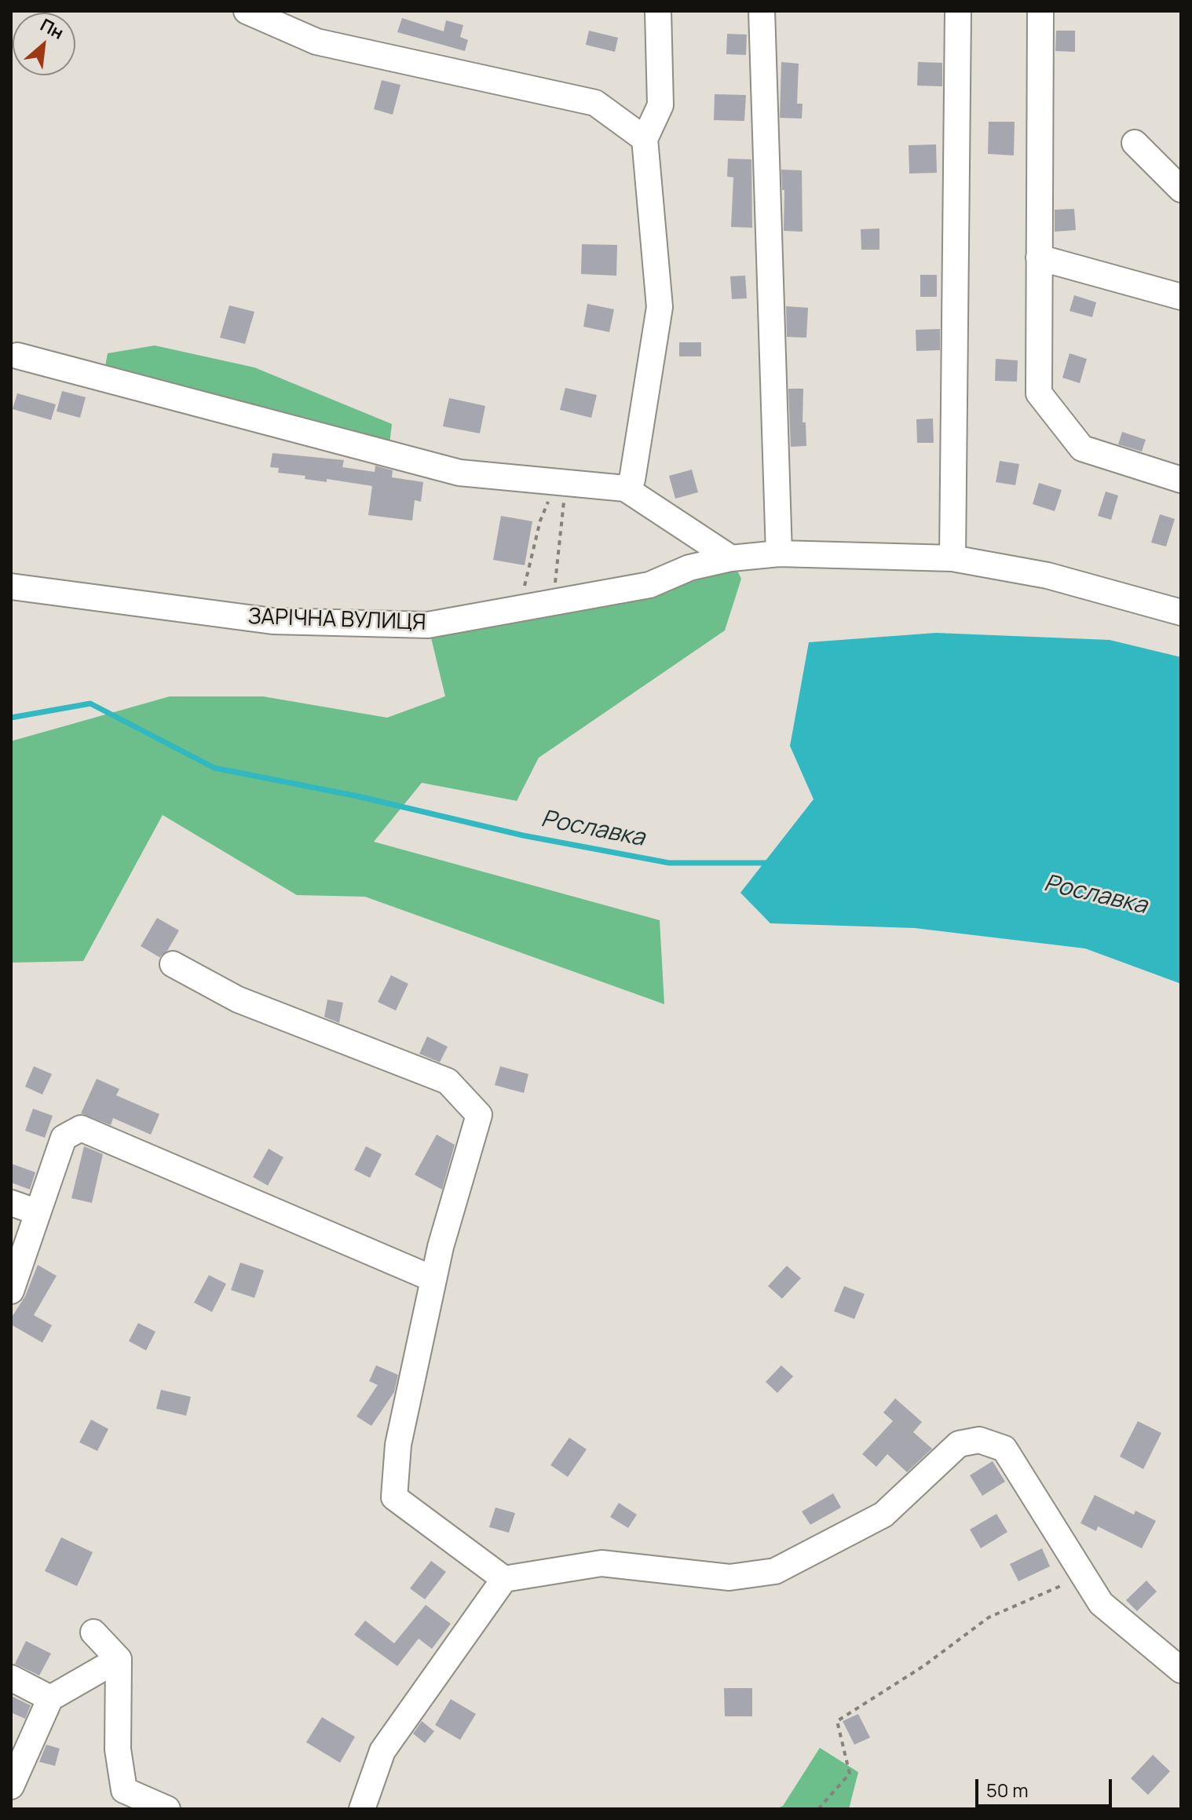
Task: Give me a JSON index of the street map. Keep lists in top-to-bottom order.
{
  "streets": {
    "street": ["ЗАРІЧНА ВУЛИЦЯ"]
  },
  "water": ["Рославка"],
  "scale_bar": "50 m",
  "north": "top right"
}
